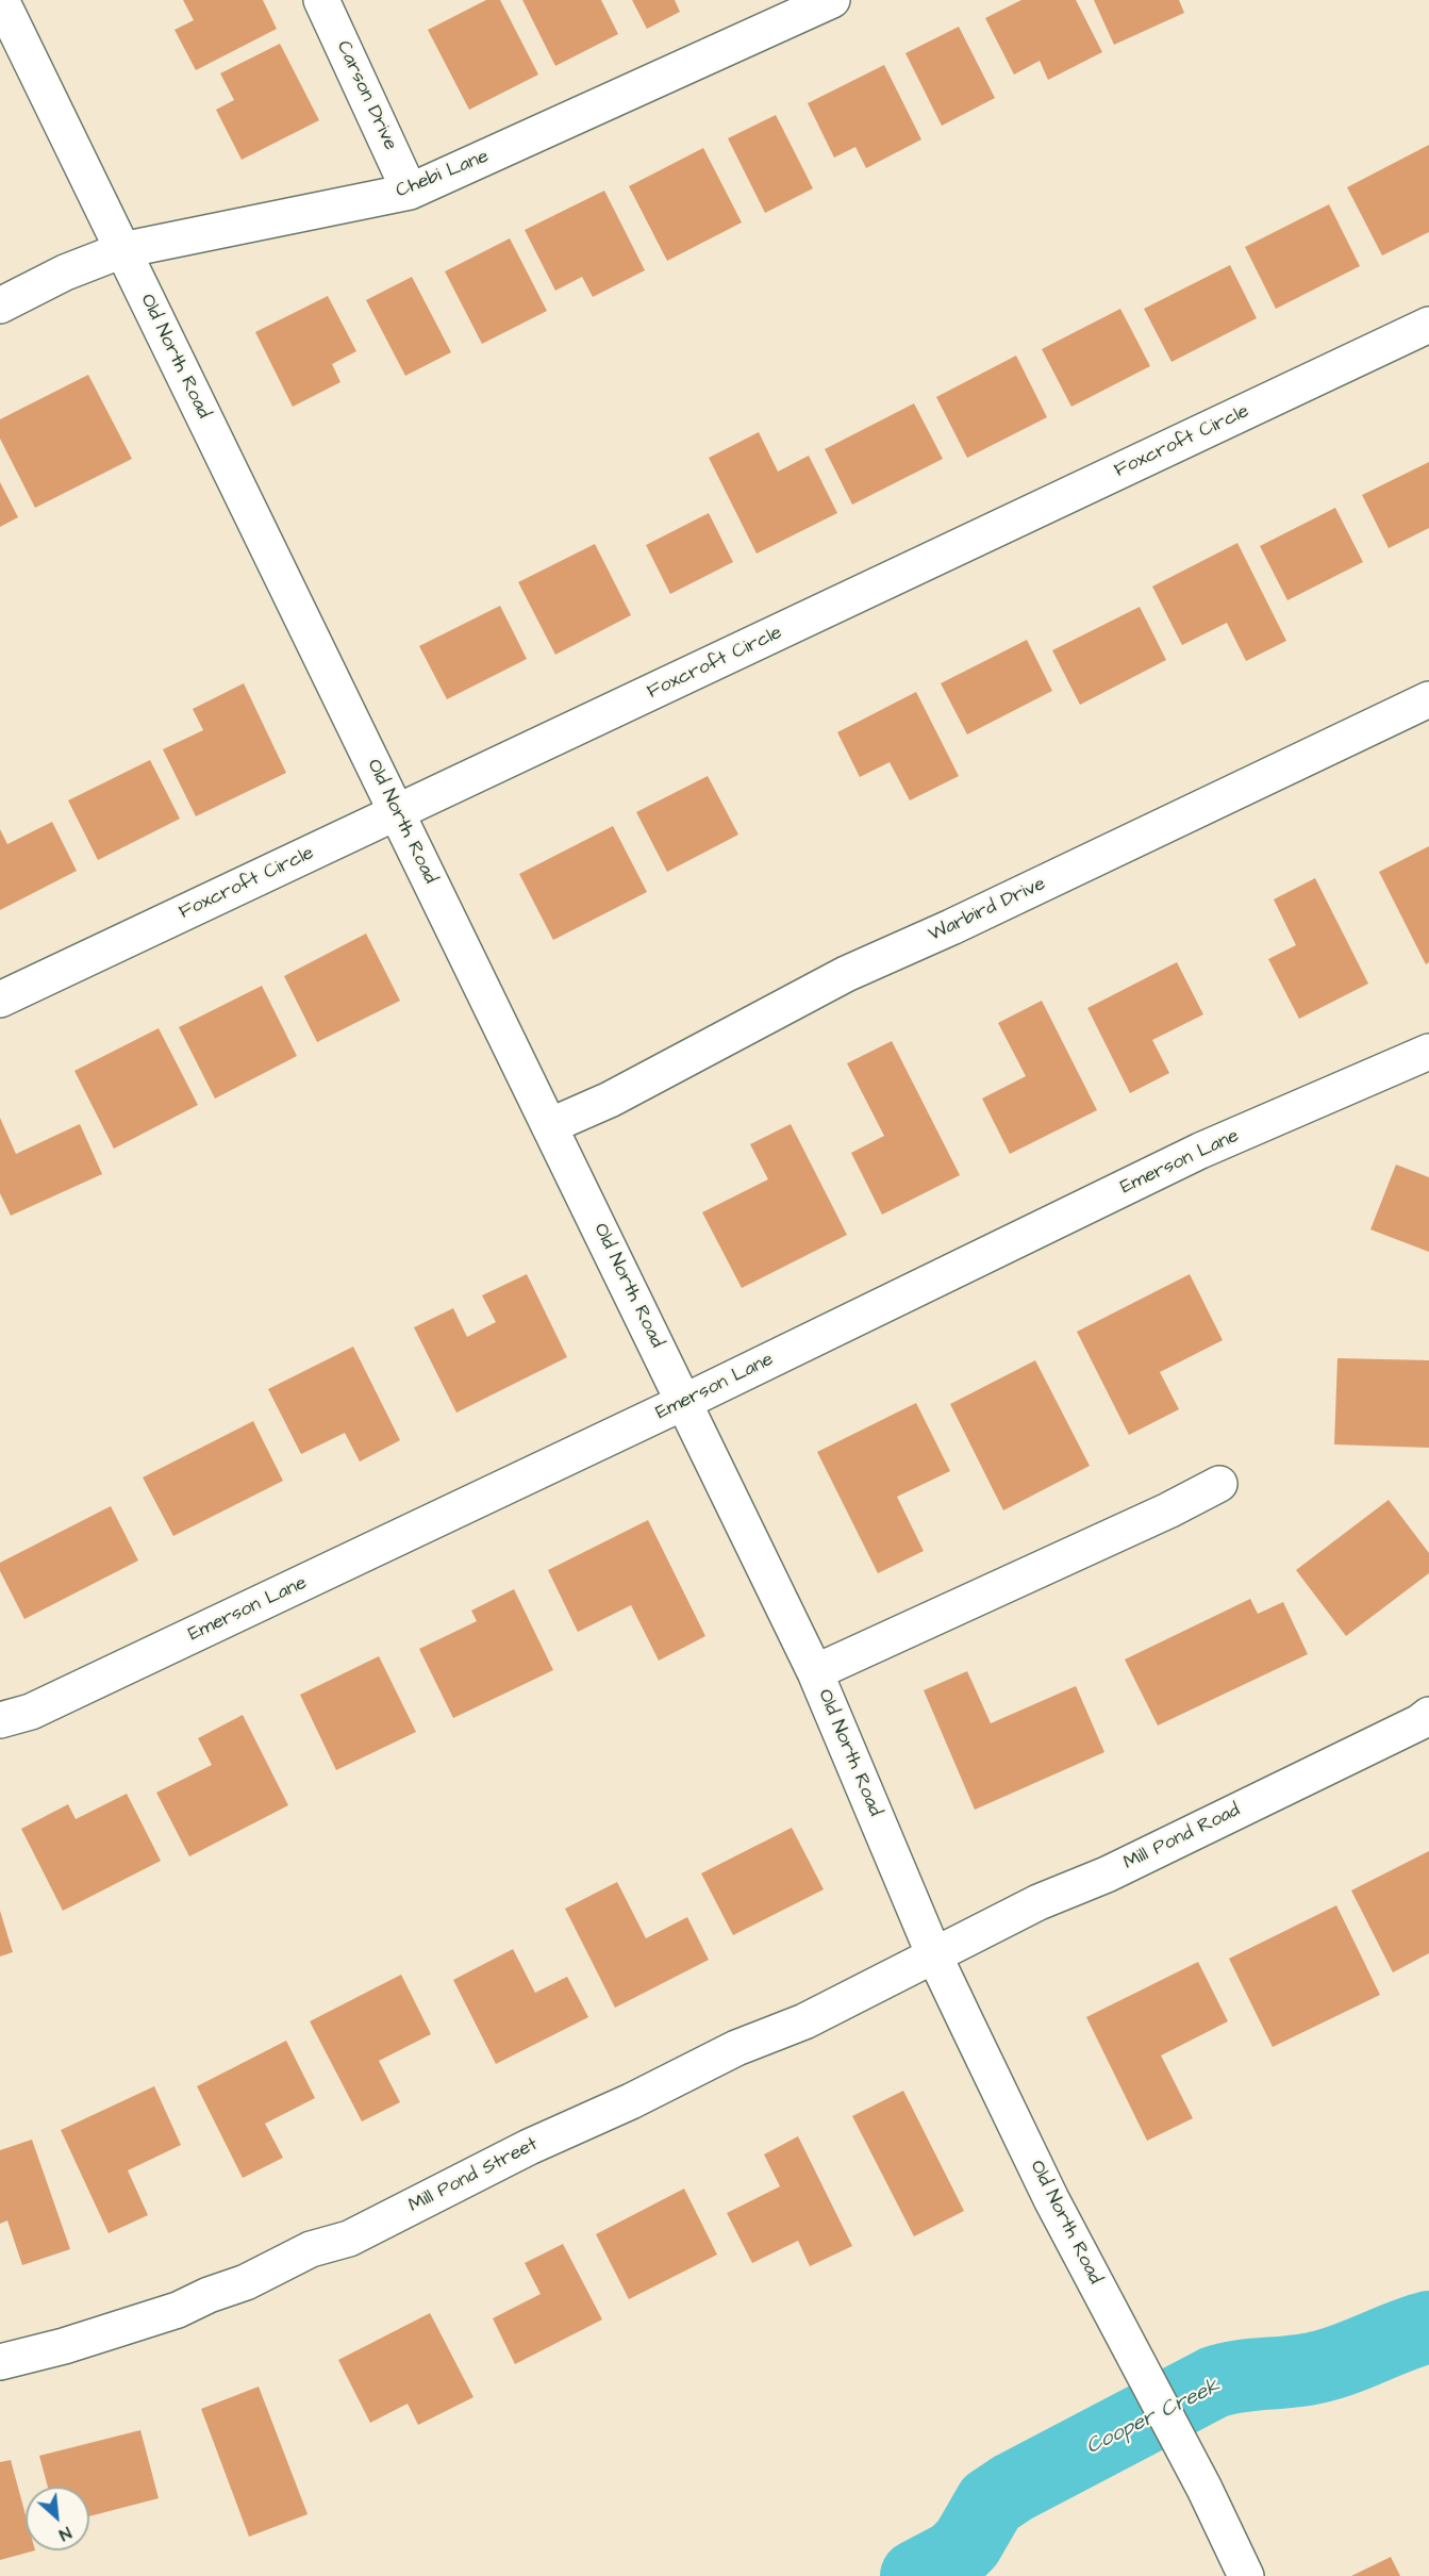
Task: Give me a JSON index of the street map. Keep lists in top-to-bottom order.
{
  "streets": {
    "street": [
      "Carson Drive",
      "Chebi Lane",
      "Old North Road",
      "Foxcroft Circle",
      "Warbird Drive",
      "Emerson Lane",
      "Mill Pond Road",
      "Mill Pond Street"
    ]
  },
  "crossings": [
    ["Carson Drive", "Chebi Lane"],
    ["Chebi Lane", "Old North Road"],
    ["Old North Road", "Foxcroft Circle"],
    ["Old North Road", "Warbird Drive"],
    ["Old North Road", "Emerson Lane"],
    ["Old North Road", "Mill Pond Road"],
    ["Old North Road", "Mill Pond Street"],
    ["Mill Pond Road", "Mill Pond Street"]
  ],
  "water": ["Cooper Creek"],
  "north": "bottom right"
}
